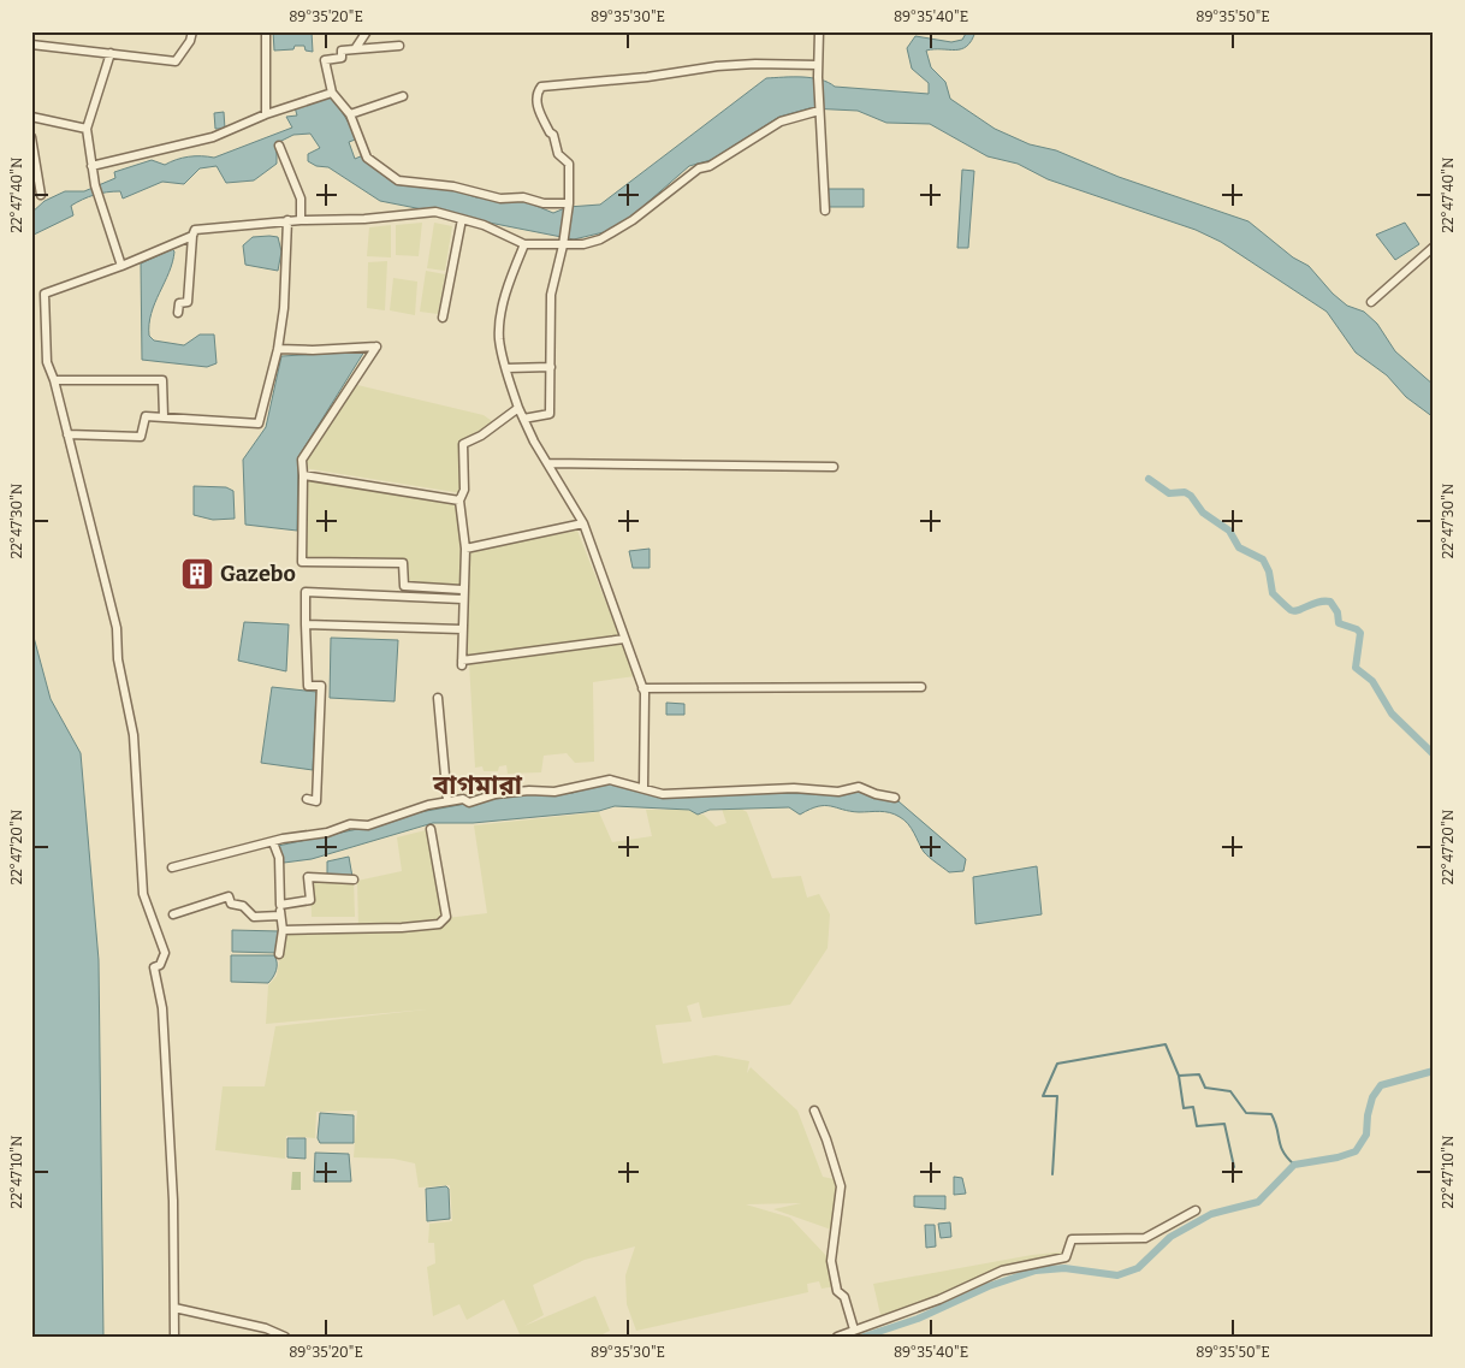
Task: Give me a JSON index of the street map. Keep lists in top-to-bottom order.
{
  "districts": ["বাগমারা"],
  "places": {
    "building": ["Gazebo"]
  },
  "coordinates": [
    "89°35'20\"E",
    "89°35'30\"E",
    "89°35'40\"E",
    "89°35'50\"E",
    "22°47'40\"N",
    "22°47'30\"N",
    "22°47'20\"N",
    "22°47'10\"N"
  ]
}
